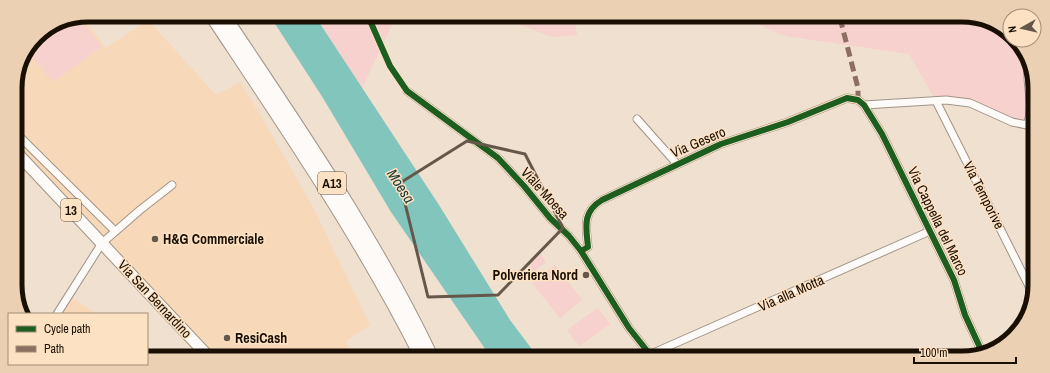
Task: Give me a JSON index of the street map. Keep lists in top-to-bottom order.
{
  "streets": {
    "highway": ["A13"],
    "main road": ["13", "Via San Bernardino"],
    "street": [
      "Via Gesero",
      "Viale Moesa",
      "Via Temporive",
      "Via Cappella del Marco",
      "Via alla Motta"
    ]
  },
  "crossings": [
    ["Via Gesero", "Viale Moesa"],
    ["Via Gesero", "Via Cappella del Marco"],
    ["13", "Via San Bernardino"],
    ["Via Cappella del Marco", "Via alla Motta"]
  ],
  "water": ["Moesa"],
  "places": ["H&G Commerciale", "Polveriera Nord", "ResiCash"],
  "legend": ["Cycle path", "Path"],
  "scale_bar": "100 m",
  "north": "left"
}
